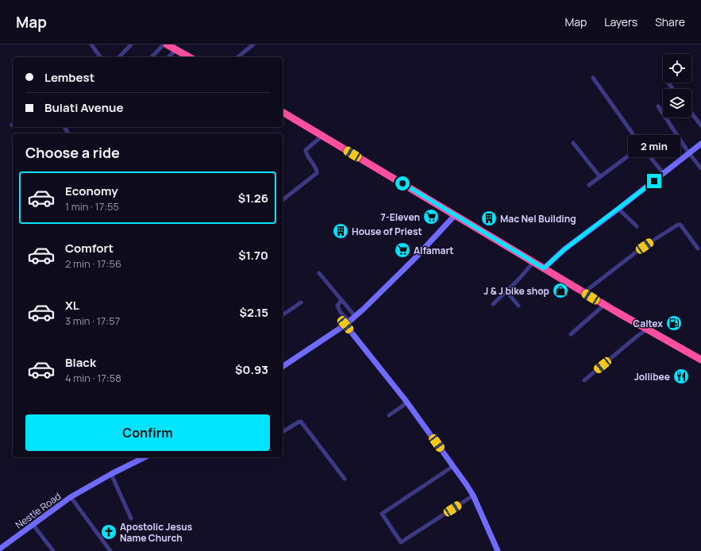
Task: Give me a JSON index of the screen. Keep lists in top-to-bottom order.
{
  "streets": {
    "street": ["Nestle Road"]
  },
  "places": {
    "supermarket": ["7-Eleven", "Alfamart"],
    "building": ["Mac Nel Building", "House of Priest"],
    "shop": ["J & J bike shop"],
    "fuel station": ["Caltex"],
    "restaurant": ["Jollibee"],
    "church": ["Apostolic Jesus Name Church"]
  },
  "page": {
    "header": "Map",
    "nav": ["Map", "Layers", "Share"],
    "banner": ["Lembest", "Bulati Avenue"],
    "heading": "Choose a ride",
    "bubble": "2 min",
    "list": [
      {
        "name": "Economy",
        "note": "1 min · 17:55",
        "value": "$1.26"
      },
      {
        "name": "Comfort",
        "note": "2 min · 17:56",
        "value": "$1.70"
      },
      {
        "name": "XL",
        "note": "3 min · 17:57",
        "value": "$2.15"
      },
      {
        "name": "Black",
        "note": "4 min · 17:58",
        "value": "$0.93"
      }
    ],
    "buttons": "Confirm"
  }
}
